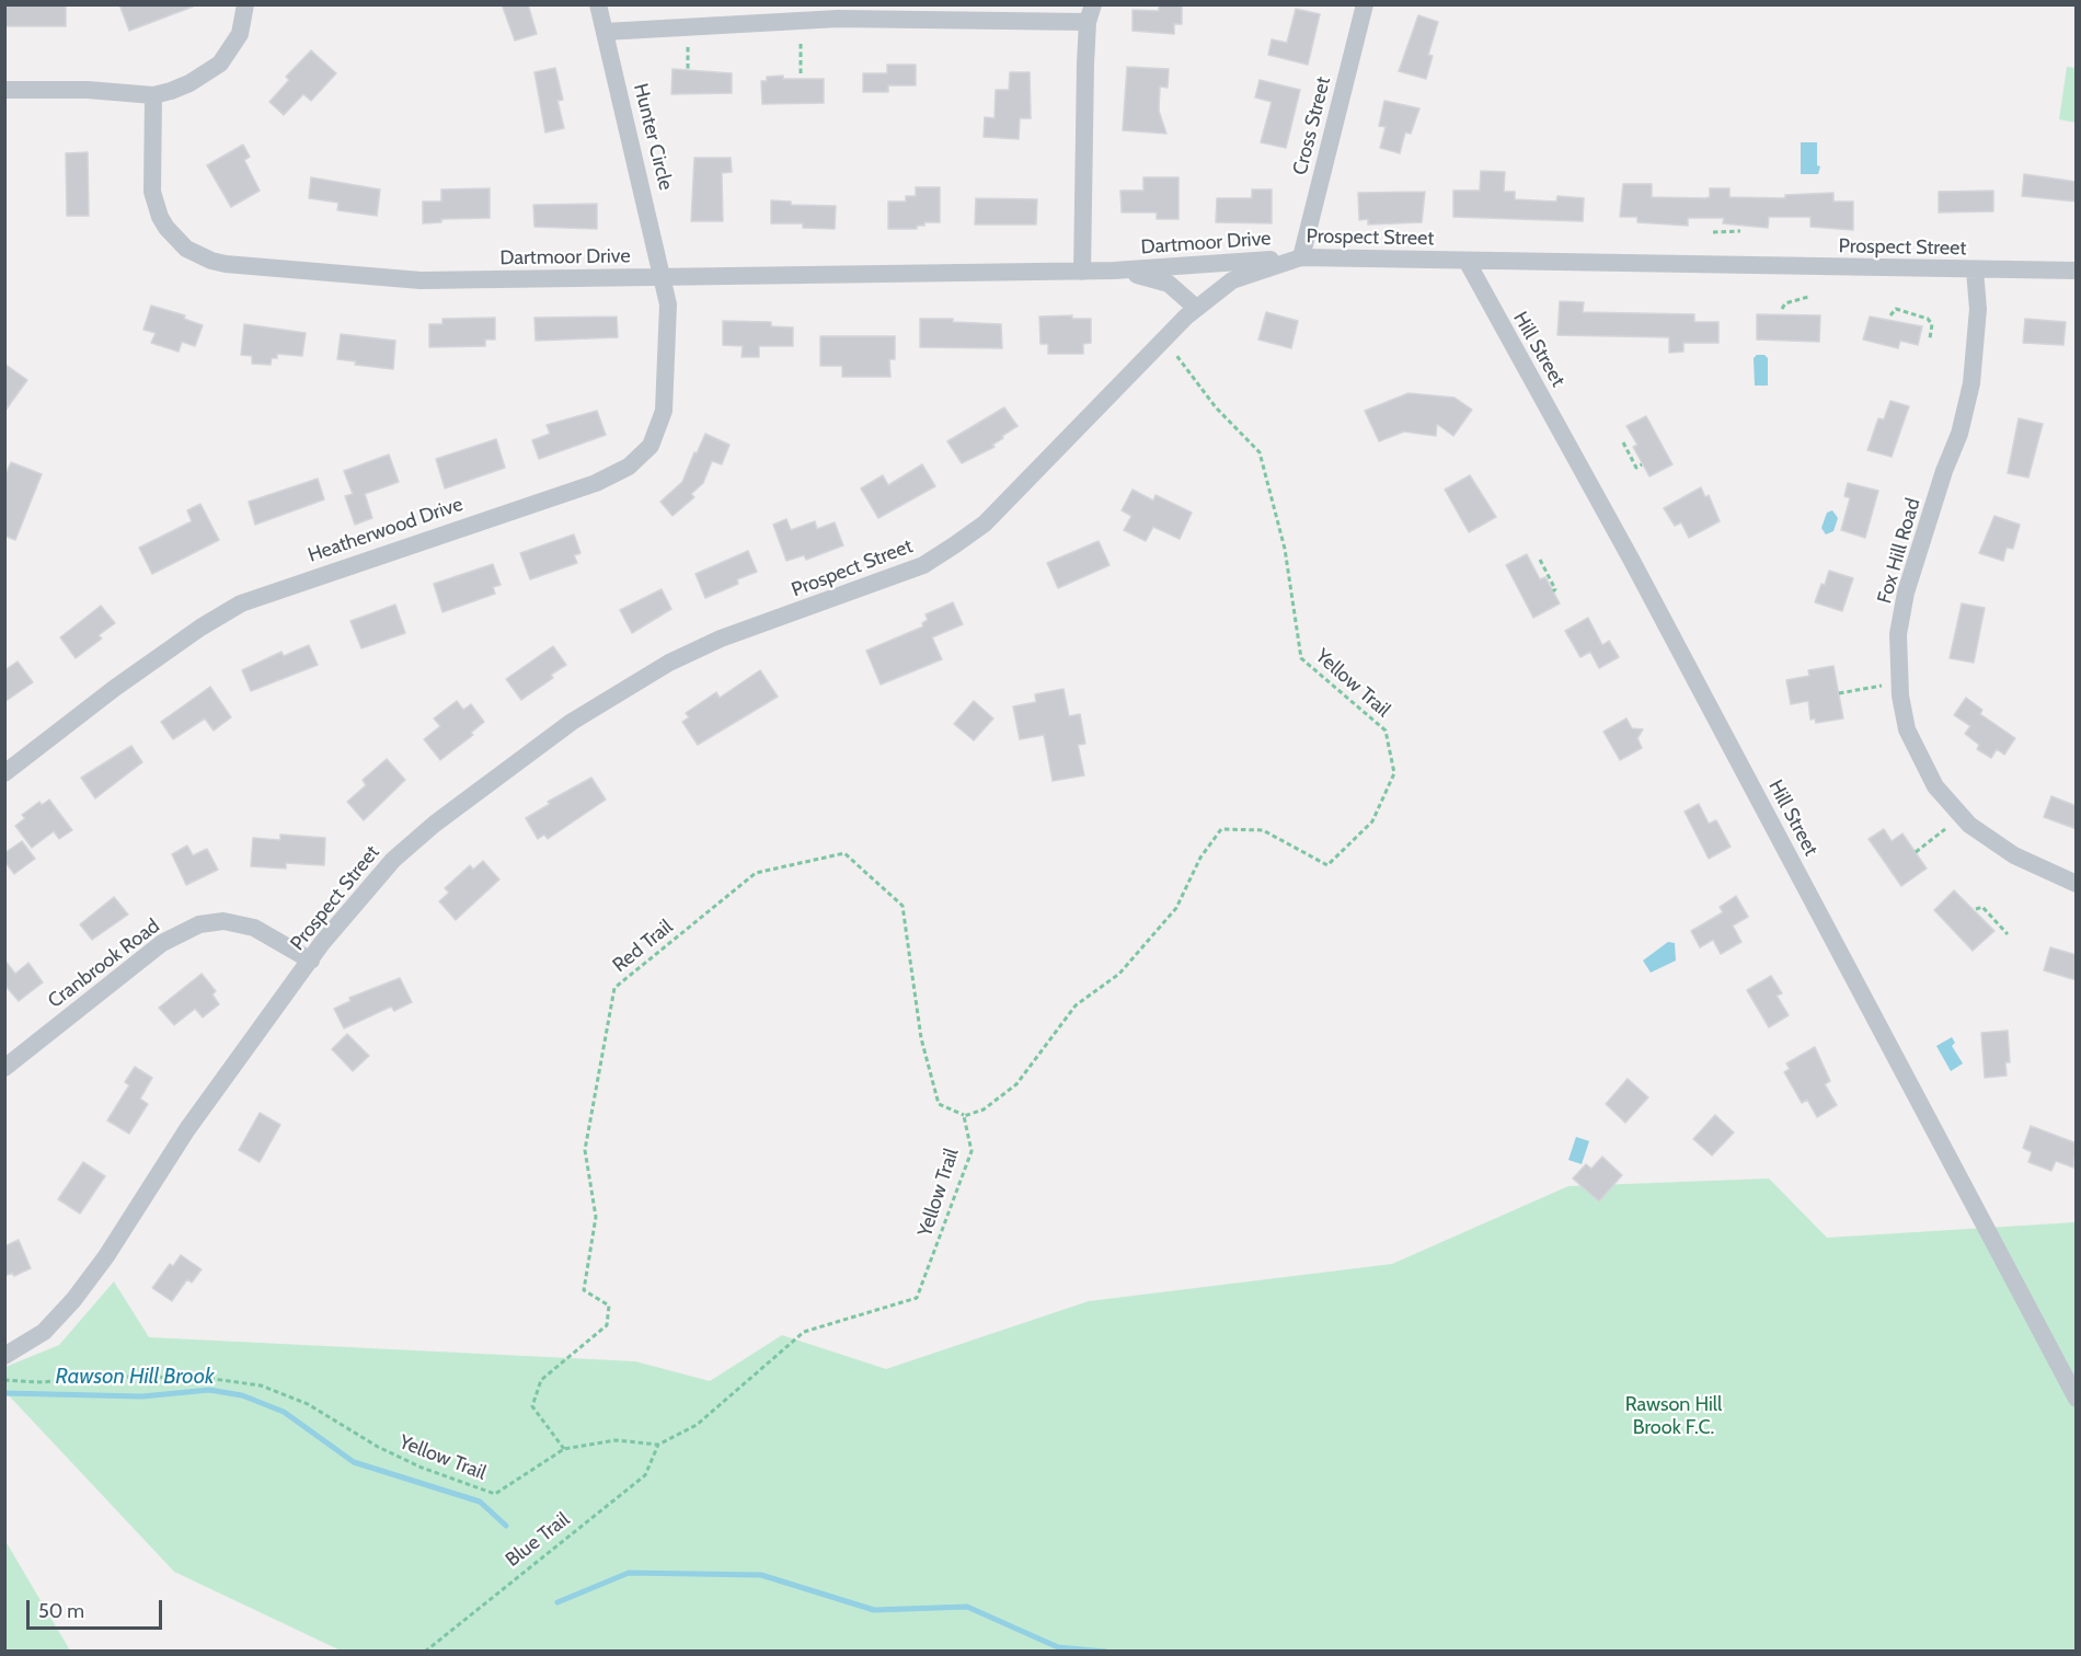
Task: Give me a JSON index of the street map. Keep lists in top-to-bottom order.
{
  "streets": {
    "street": [
      "Cross Street",
      "Hunter Circle",
      "Prospect Street",
      "Dartmoor Drive",
      "Hill Street",
      "Heatherwood Drive",
      "Fox Hill Road",
      "Cranbrook Road"
    ],
    "path": ["Yellow Trail", "Red Trail", "Blue Trail"]
  },
  "crossings": [
    ["Cross Street", "Prospect Street"],
    ["Cross Street", "Dartmoor Drive"],
    ["Hunter Circle", "Dartmoor Drive"],
    ["Hunter Circle", "Heatherwood Drive"],
    ["Prospect Street", "Dartmoor Drive"],
    ["Prospect Street", "Hill Street"],
    ["Prospect Street", "Fox Hill Road"],
    ["Prospect Street", "Yellow Trail"],
    ["Prospect Street", "Cranbrook Road"],
    ["Dartmoor Drive", "Heatherwood Drive"],
    ["Yellow Trail", "Red Trail"],
    ["Yellow Trail", "Blue Trail"]
  ],
  "water": ["Rawson Hill Brook"],
  "parks": ["Rawson Hill Brook F.C."],
  "scale_bar": "50 m"
}
